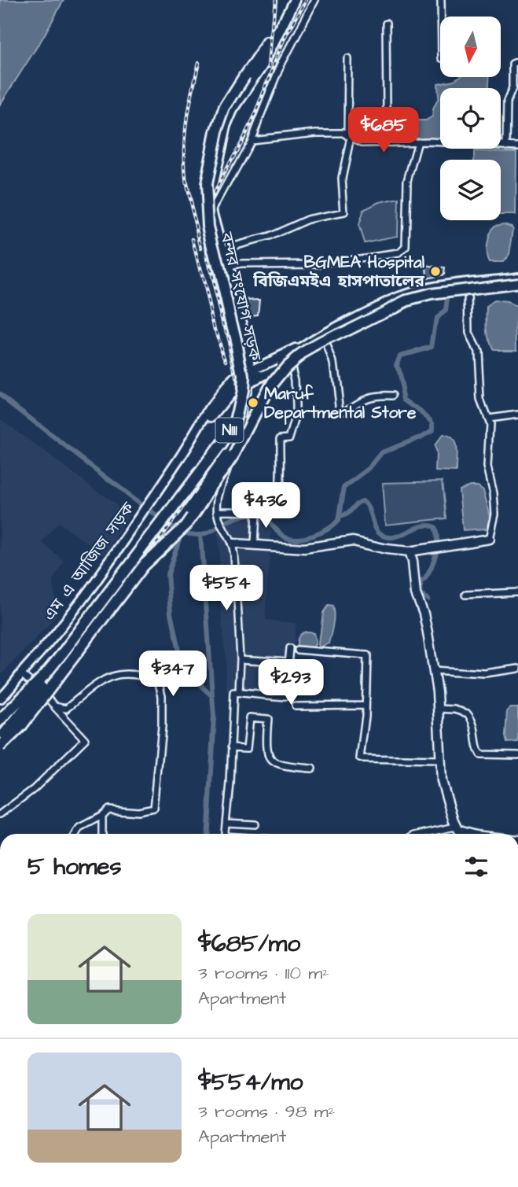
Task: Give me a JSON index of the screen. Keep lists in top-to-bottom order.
{
  "streets": {
    "highway": ["বন্দর সংযোগ সড়ক", "N111"],
    "main road": ["এম এ আজিজ সড়ক"]
  },
  "crossings": [
    ["বন্দর সংযোগ সড়ক", "N111"]
  ],
  "places": ["BGMEA Hospital বিজিএমইএ হাসপাতালের", "Maruf Departmental Store"],
  "north": "bottom",
  "page": {
    "price": [
      "$685",
      "$436",
      "$554",
      "$347",
      "$293"
    ],
    "heading": "5 homes",
    "list": [
      {
        "name": "$685/mo",
        "note": "3 rooms · 110 m² · Apartment"
      },
      {
        "name": "$554/mo",
        "note": "3 rooms · 98 m² · Apartment"
      }
    ]
  }
}
